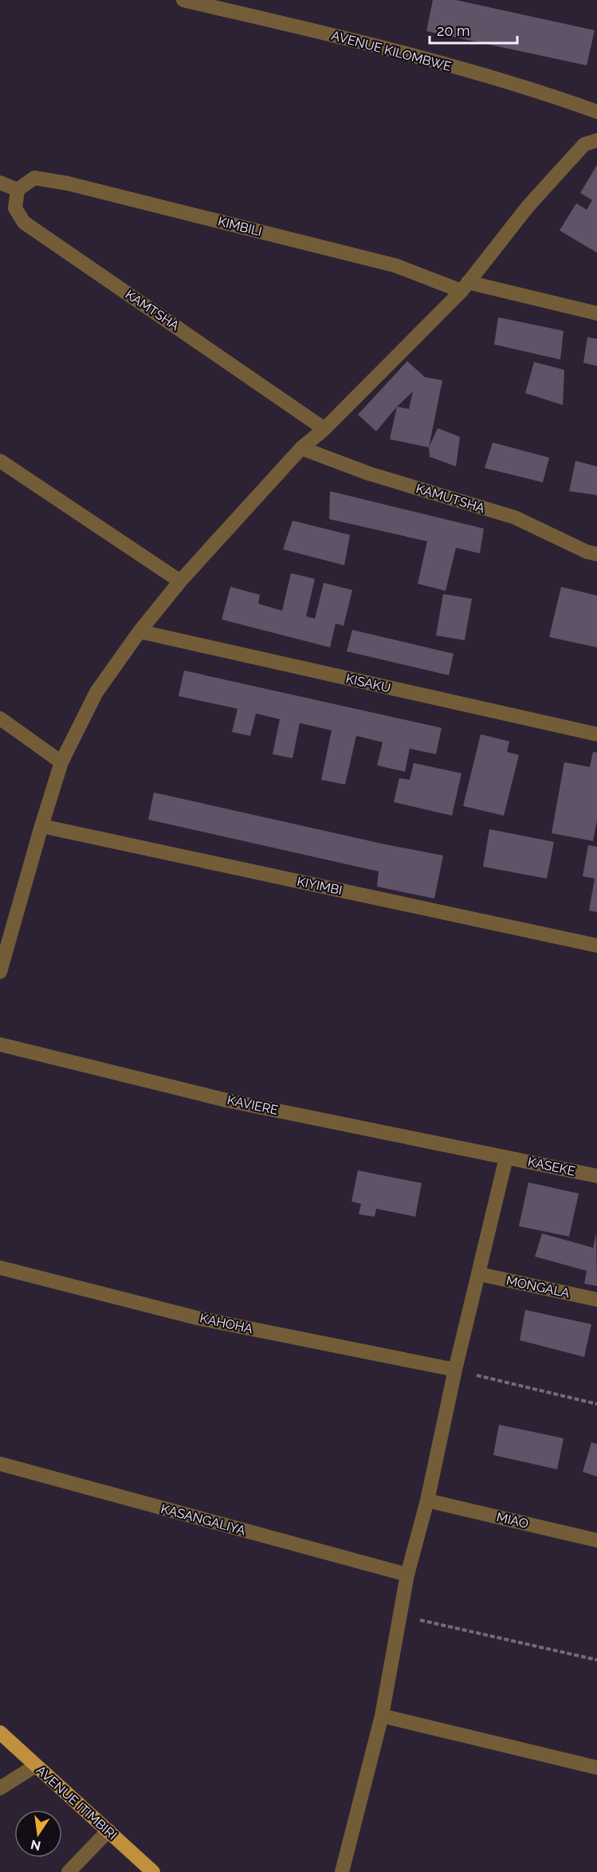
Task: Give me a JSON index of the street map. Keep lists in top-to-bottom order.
{
  "streets": {
    "main road": ["AVENUE ITIMBIRI"],
    "street": [
      "AVENUE KILOMBWE",
      "KIMBILI",
      "KAMTSHA",
      "KAMUTSHA",
      "KISAKU",
      "KIYIMBI",
      "KAVIERE",
      "KASEKE",
      "MONGALA",
      "KAHOHA",
      "KASANGALIYA",
      "MIAO"
    ]
  },
  "crossings": [
    ["KIMBILI", "KAMTSHA"],
    ["KAVIERE", "KASEKE"]
  ],
  "scale_bar": "20 m",
  "north": "bottom"
}
